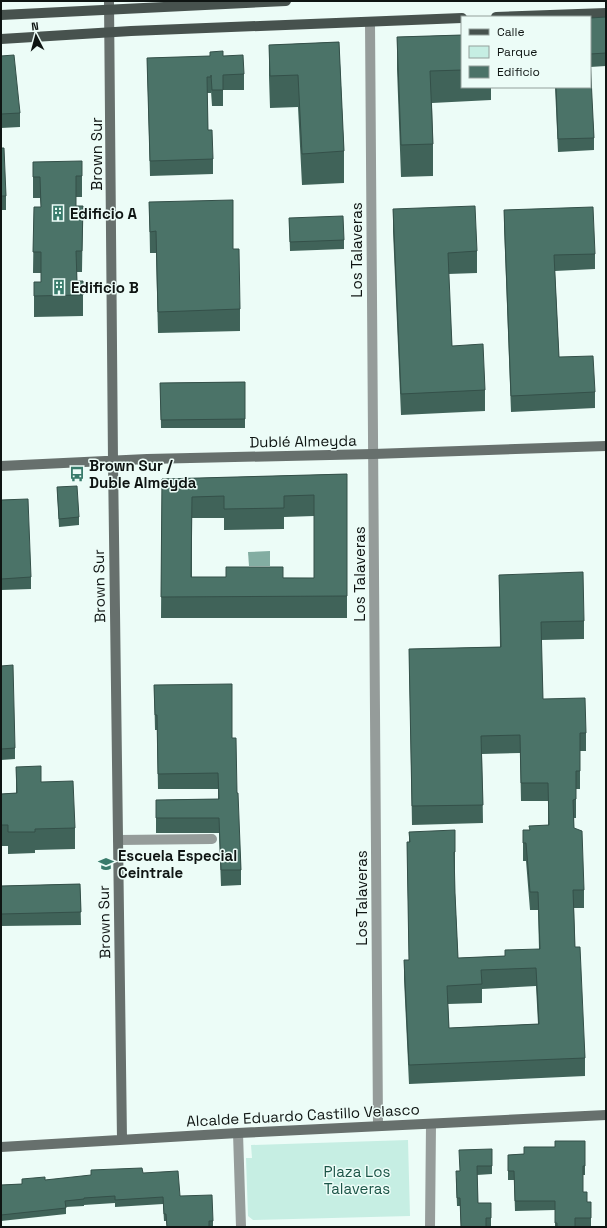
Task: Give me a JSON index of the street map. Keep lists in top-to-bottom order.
{
  "streets": {
    "main road": ["Brown Sur", "Dublé Almeyda", "Alcalde Eduardo Castillo Velasco"],
    "street": ["Los Talaveras"]
  },
  "crossings": [
    ["Brown Sur", "Dublé Almeyda"],
    ["Brown Sur", "Alcalde Eduardo Castillo Velasco"],
    ["Los Talaveras", "Dublé Almeyda"],
    ["Los Talaveras", "Alcalde Eduardo Castillo Velasco"]
  ],
  "parks": ["Plaza Los Talaveras"],
  "places": {
    "building": ["Edificio A", "Edificio B"],
    "bus stop": ["Brown Sur / Duble Almeyda"],
    "school or university": ["Escuela Especial Ceintrale"]
  },
  "legend": ["Calle", "Parque", "Edificio"],
  "north": "top"
}
